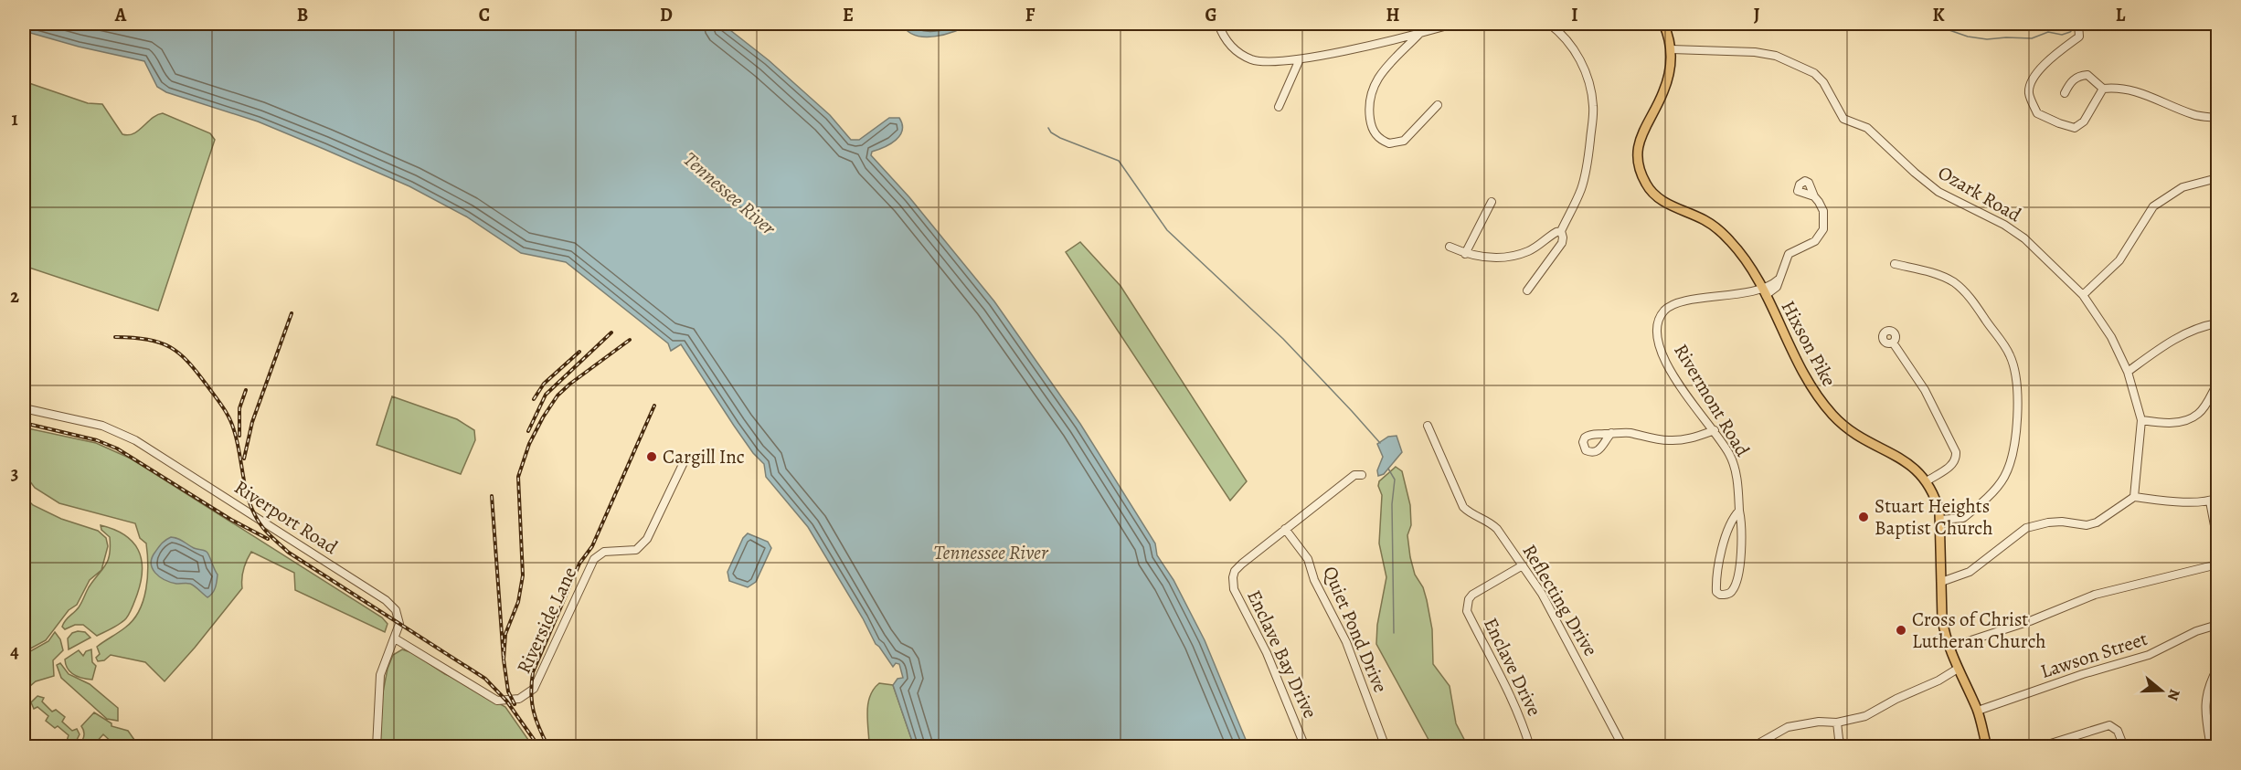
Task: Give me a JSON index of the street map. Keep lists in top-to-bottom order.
{
  "streets": {
    "main road": ["Hixson Pike"],
    "street": [
      "Ozark Road",
      "Rivermont Road",
      "Riverport Road",
      "Reflecting Drive",
      "Riverside Lane",
      "Quiet Pond Drive",
      "Enclave Bay Drive",
      "Lawson Street",
      "Enclave Drive"
    ]
  },
  "crossings": [
    ["Ozark Road", "Hixson Pike"],
    ["Hixson Pike", "Rivermont Road"],
    ["Hixson Pike", "Lawson Street"],
    ["Riverport Road", "Riverside Lane"],
    ["Reflecting Drive", "Enclave Drive"],
    ["Quiet Pond Drive", "Enclave Bay Drive"]
  ],
  "water": ["Tennessee River"],
  "places": ["Cargill Inc", "Stuart Heights Baptist Church", "Cross of Christ Lutheran Church"],
  "north": "right",
  "grid": {
    "columns": [
      "A",
      "B",
      "C",
      "D",
      "E",
      "F",
      "G",
      "H",
      "I",
      "J",
      "K",
      "L"
    ],
    "rows": [
      "1",
      "2",
      "3",
      "4"
    ]
  }
}
